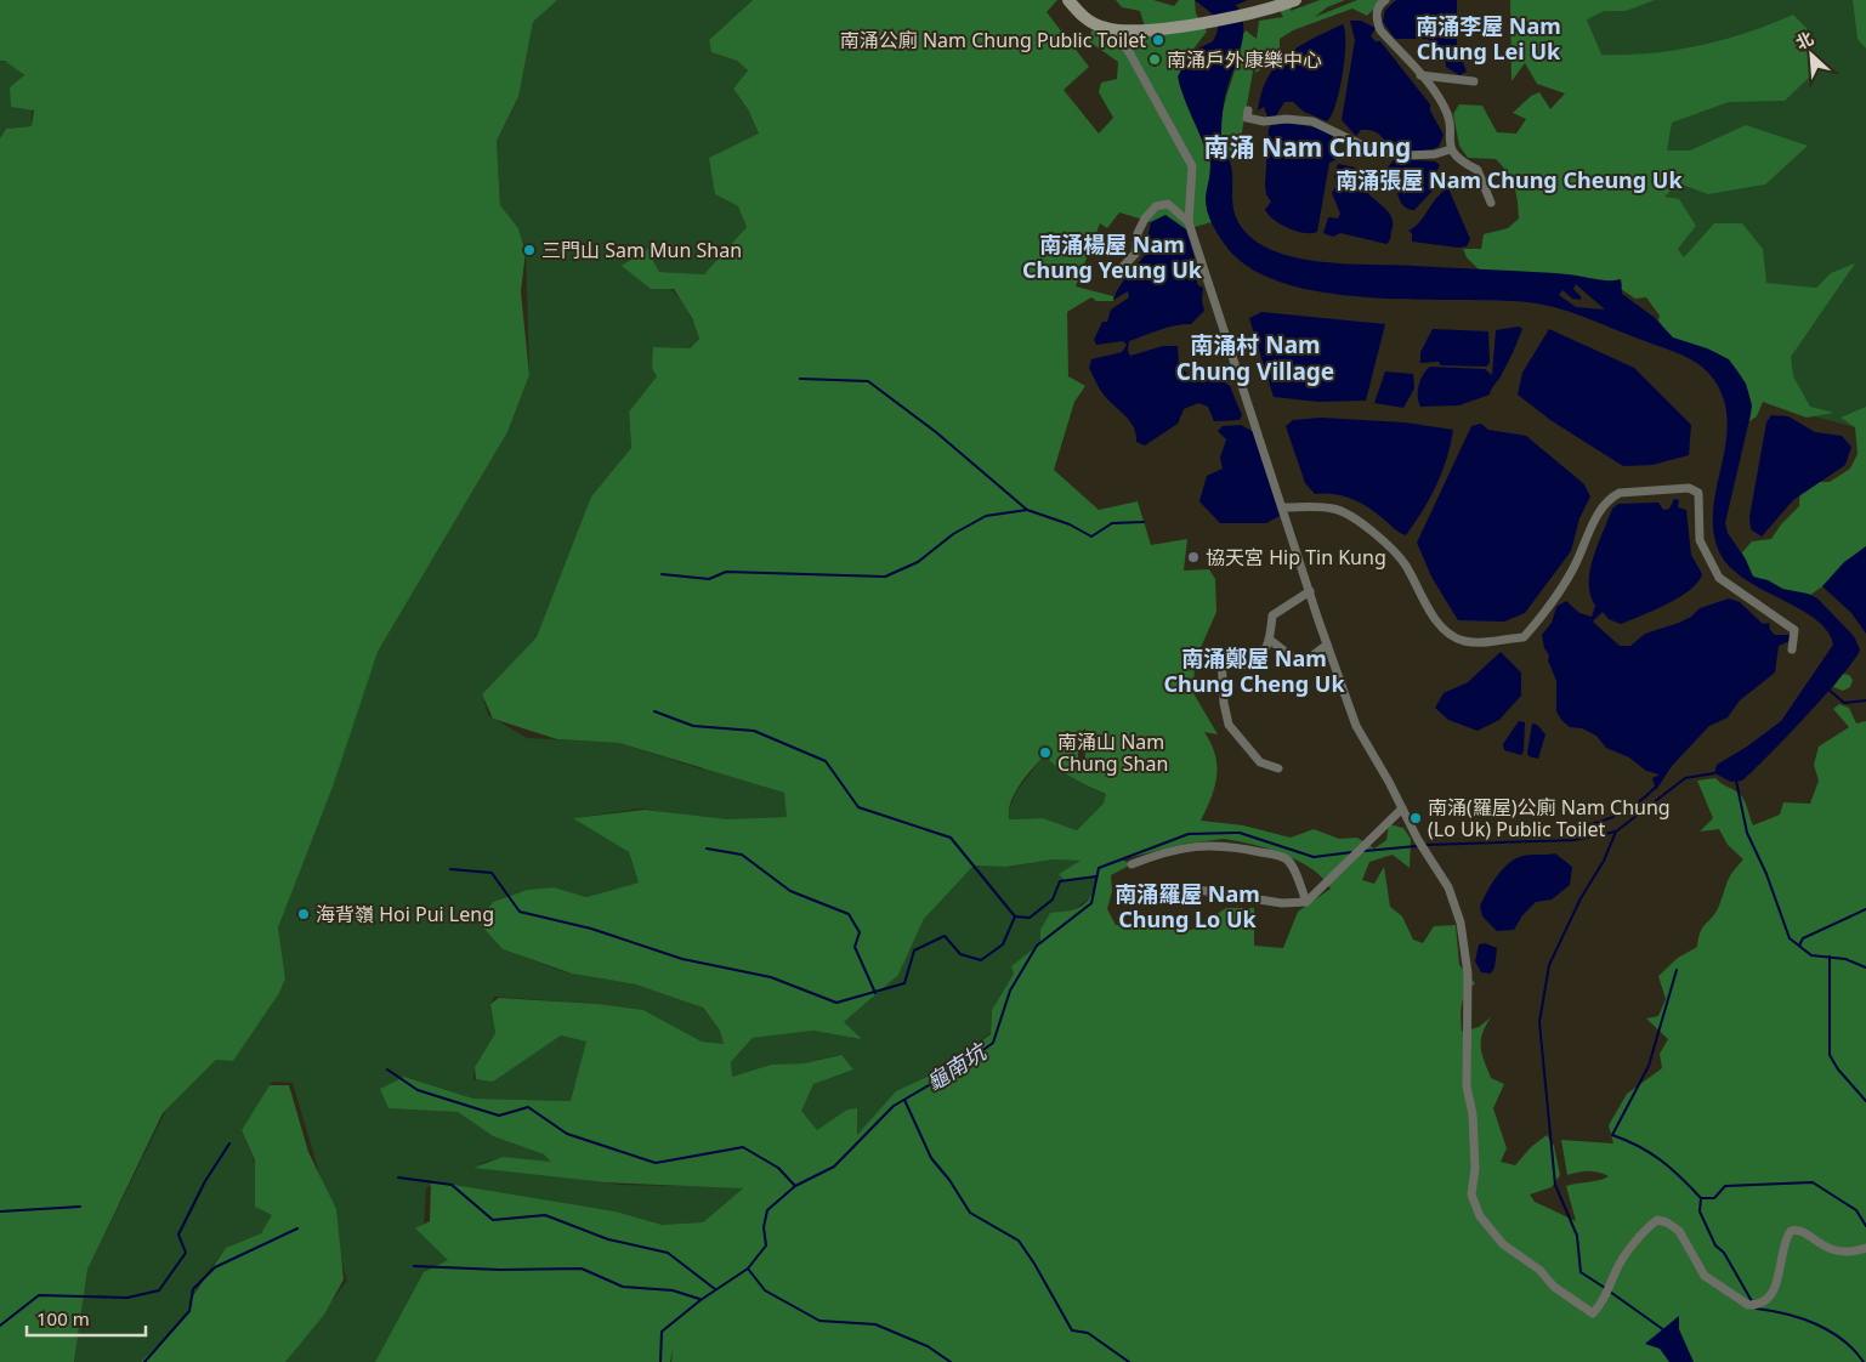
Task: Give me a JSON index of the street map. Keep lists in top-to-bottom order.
{
  "districts": [
    "南涌李屋 Nam Chung Lei Uk",
    "南涌 Nam Chung",
    "南涌張屋 Nam Chung Cheung Uk",
    "南涌楊屋 Nam Chung Yeung Uk",
    "南涌村 Nam Chung Village",
    "南涌鄭屋 Nam Chung Cheng Uk",
    "南涌羅屋 Nam Chung Lo Uk"
  ],
  "water": ["龜南坑"],
  "places": [
    "南涌公廁 Nam Chung Public Toilet",
    "南涌戶外康樂中心",
    "三門山 Sam Mun Shan",
    "協天宮 Hip Tin Kung",
    "南涌山 Nam Chung Shan",
    "南涌(羅屋)公廁 Nam Chung (Lo Uk) Public Toilet",
    "海背嶺 Hoi Pui Leng"
  ],
  "scale_bar": "100 m",
  "north": "top left"
}
